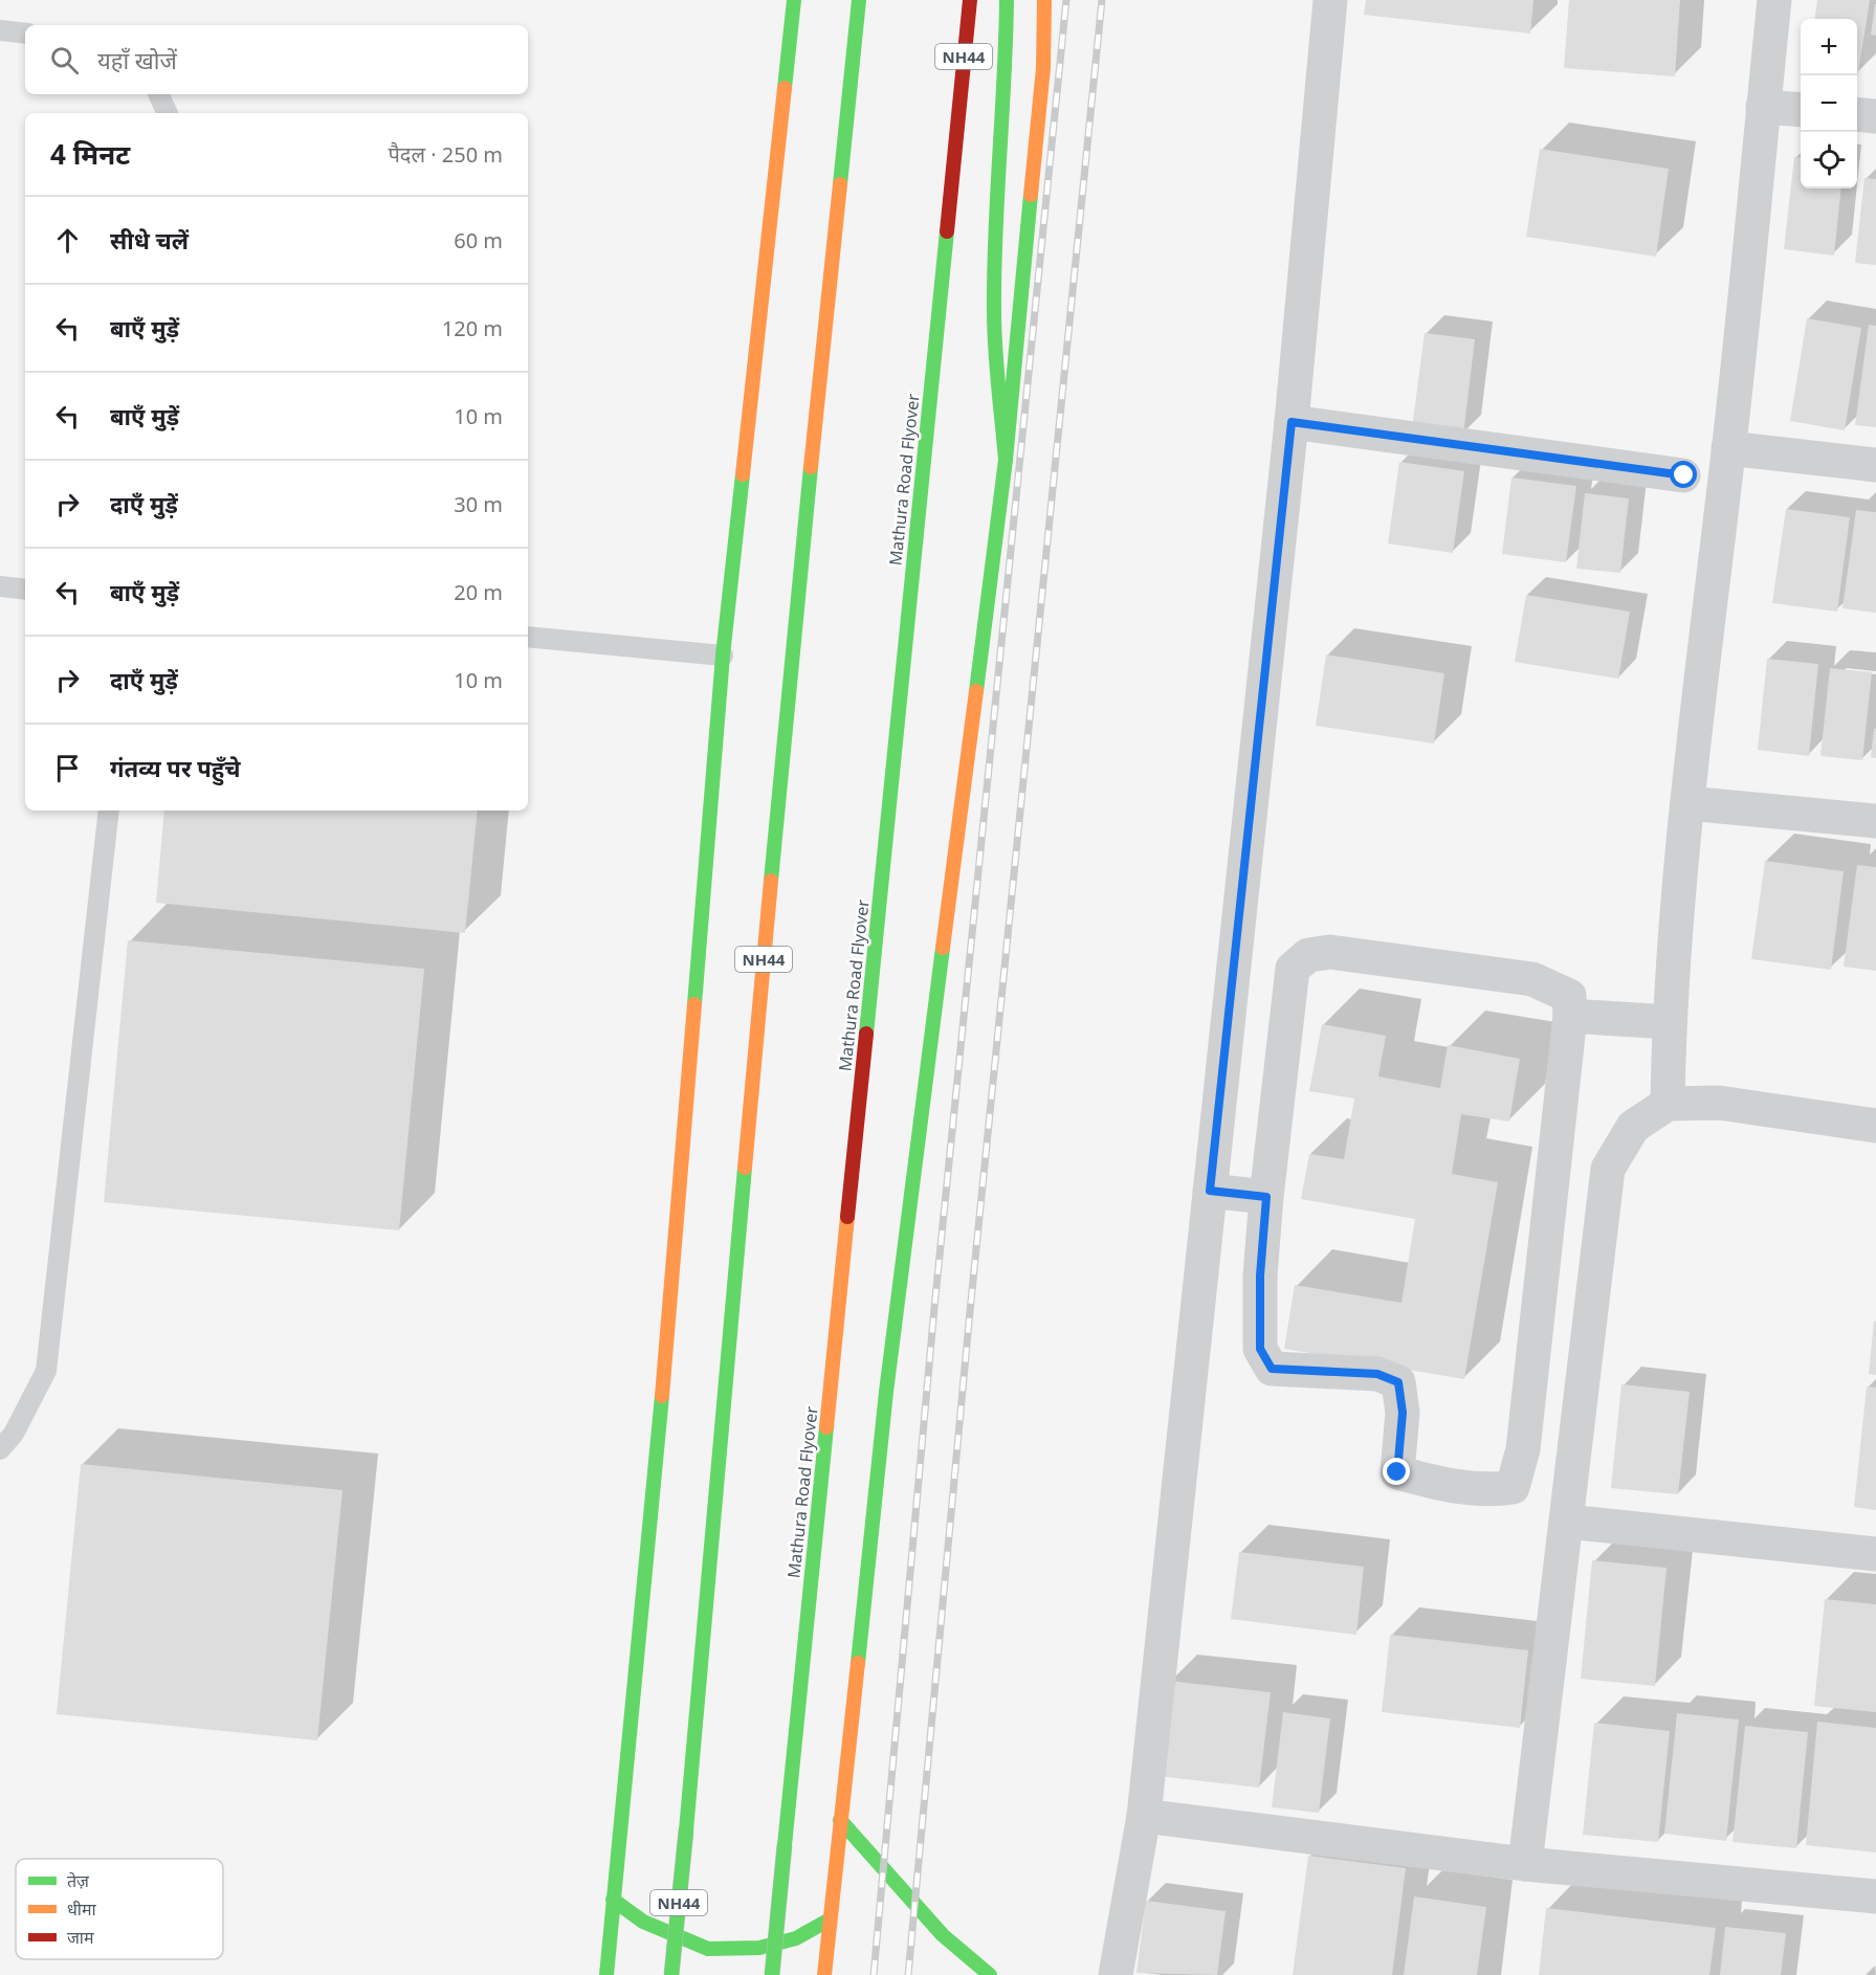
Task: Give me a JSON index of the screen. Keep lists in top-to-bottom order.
{
  "streets": {
    "main road": ["NH44", "Mathura Road Flyover"]
  },
  "legend": ["तेज़", "धीमा", "जाम"],
  "page": {
    "map_buttons": ["+", "−"],
    "search": "यहाँ खोजें",
    "heading": ["4 मिनट", "पैदल · 250 m"],
    "list": [
      ["सीधे चलें", "60 m"],
      ["बाएँ मुड़ें", "120 m"],
      ["बाएँ मुड़ें", "10 m"],
      ["दाएँ मुड़ें", "30 m"],
      ["बाएँ मुड़ें", "20 m"],
      ["दाएँ मुड़ें", "10 m"],
      "गंतव्य पर पहुँचे"
    ]
  }
}
